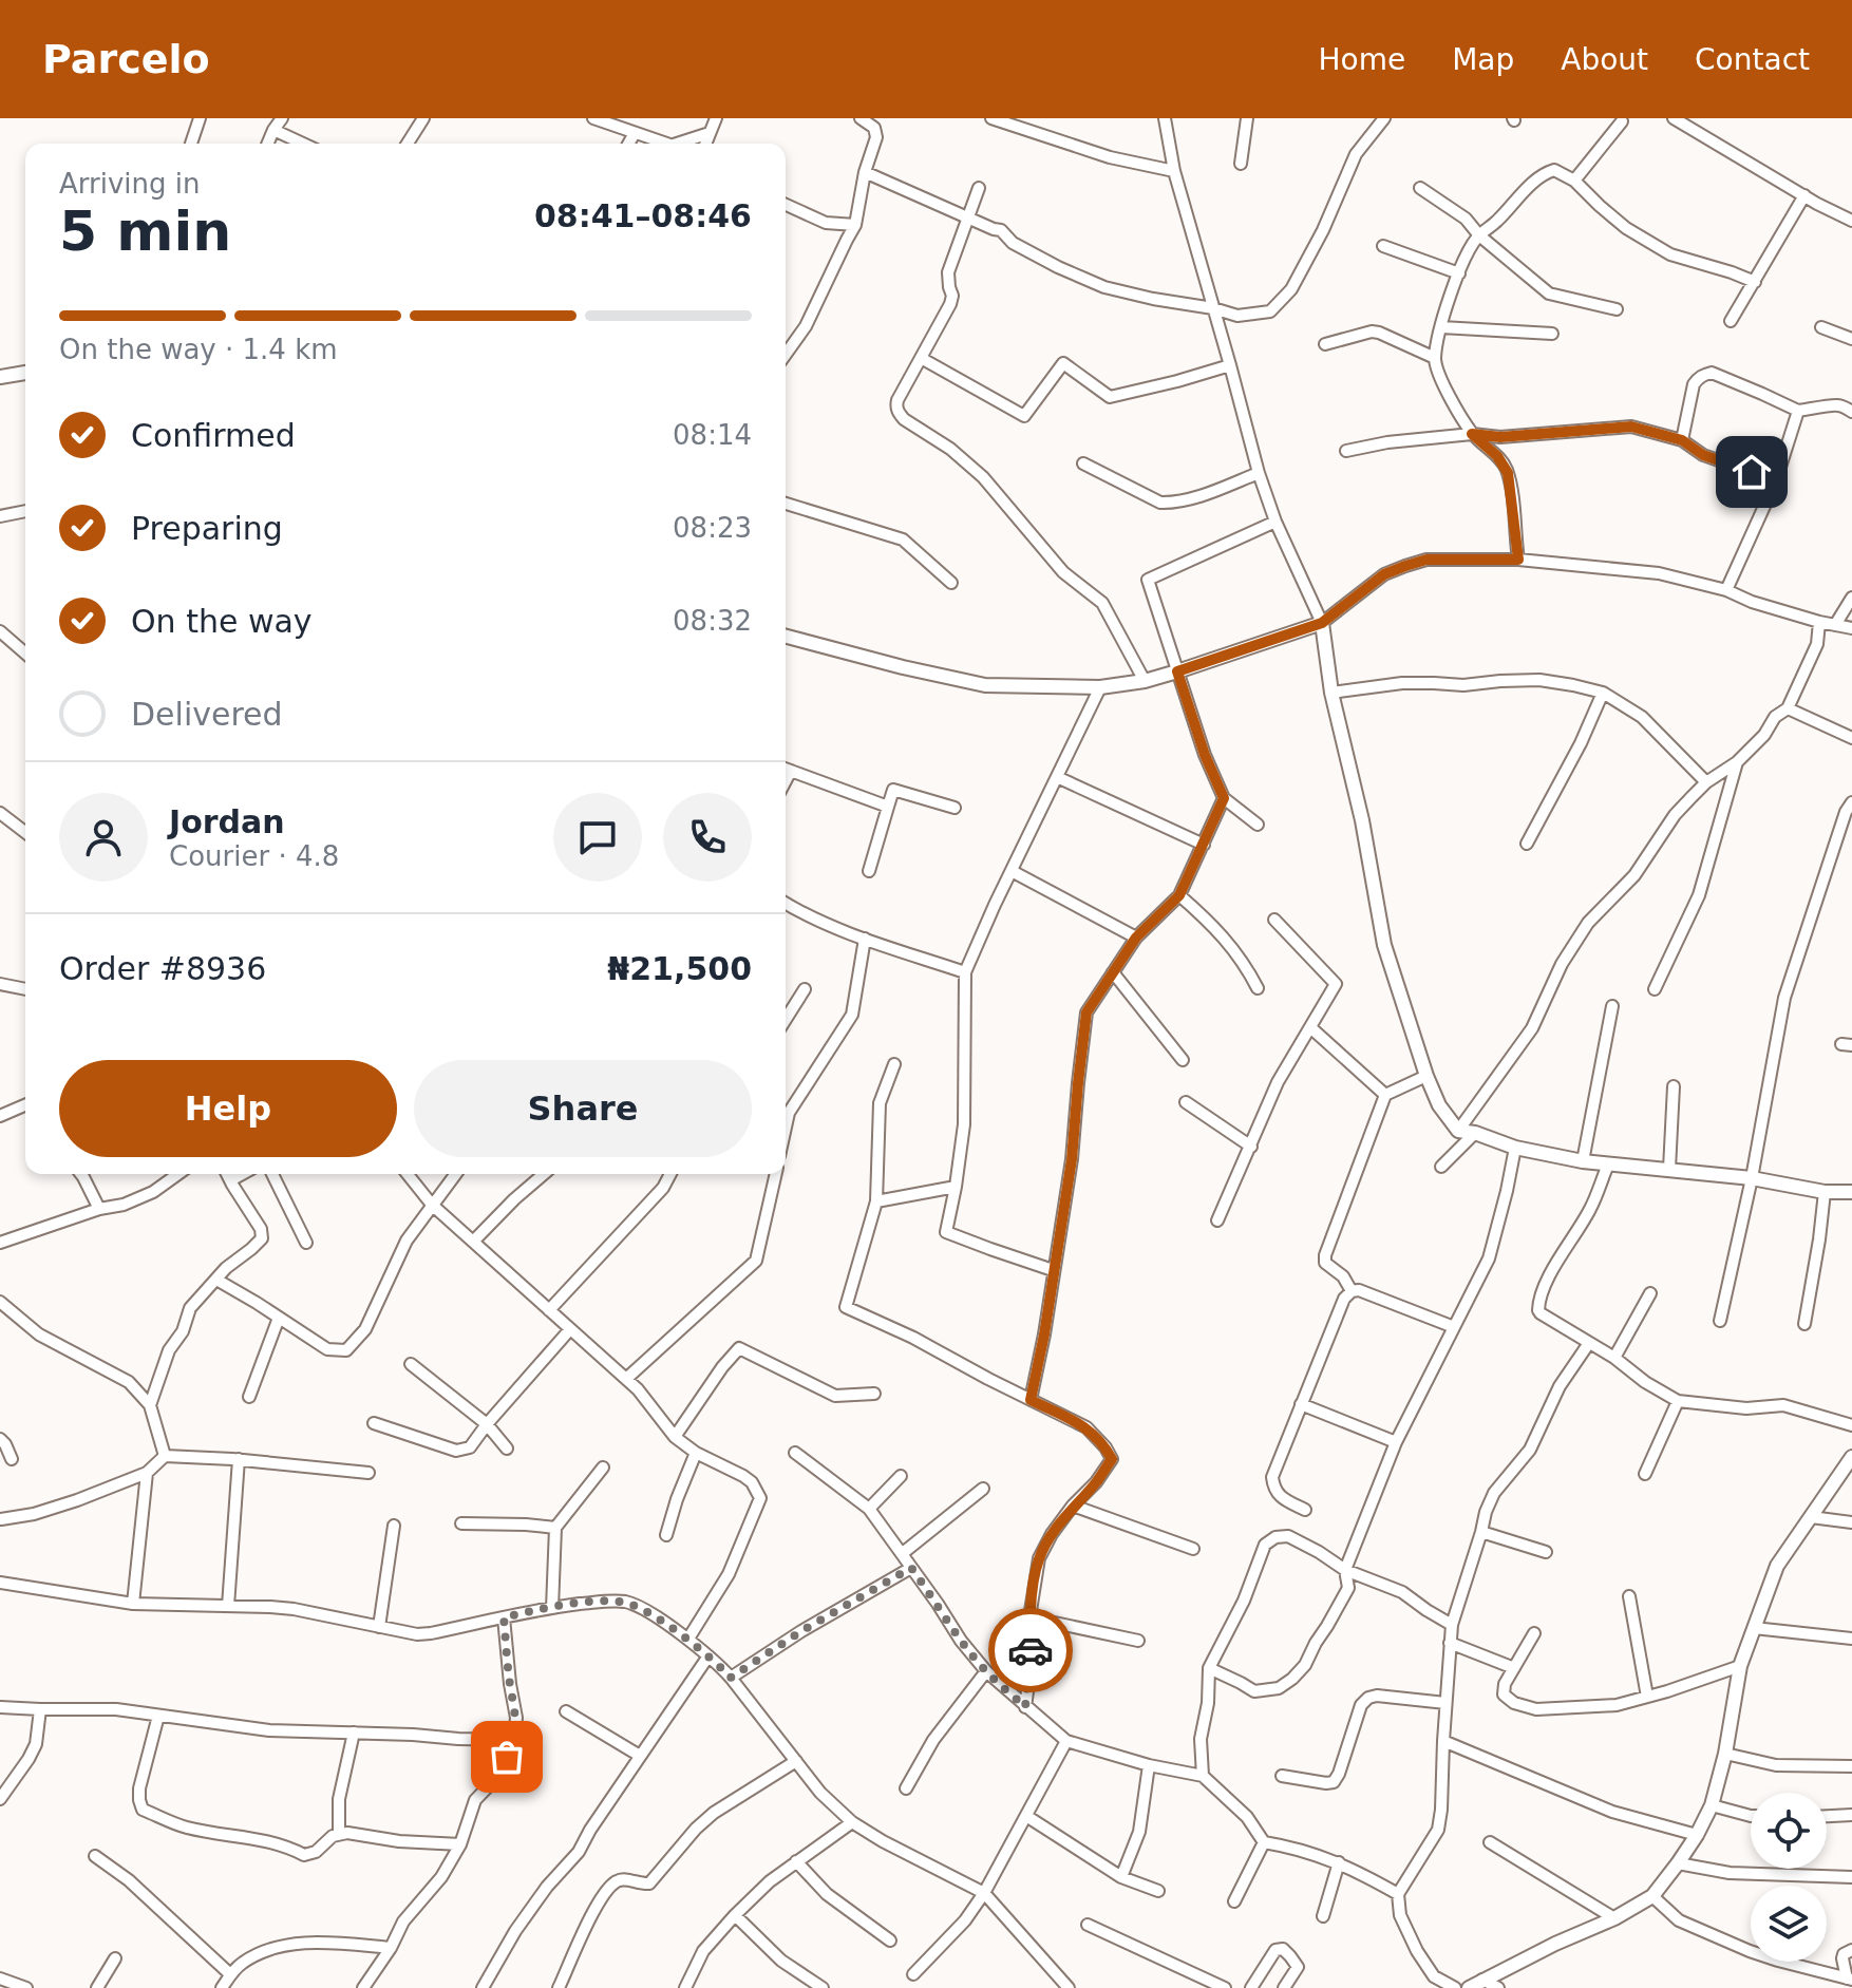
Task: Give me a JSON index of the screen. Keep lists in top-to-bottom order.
{
  "page": {
    "header": "Parcelo",
    "nav": [
      "Home",
      "Map",
      "About",
      "Contact"
    ],
    "heading": ["5 min", "Arriving in", "08:41–08:46"],
    "panel": [
      "Jordan",
      "Courier · 4.8",
      "Order #8936",
      "₦21,500"
    ],
    "bar": "On the way · 1.4 km",
    "list": [
      ["Confirmed", "08:14"],
      ["Preparing", "08:23"],
      ["On the way", "08:32"],
      "Delivered"
    ],
    "buttons": ["Help", "Share"]
  }
}
